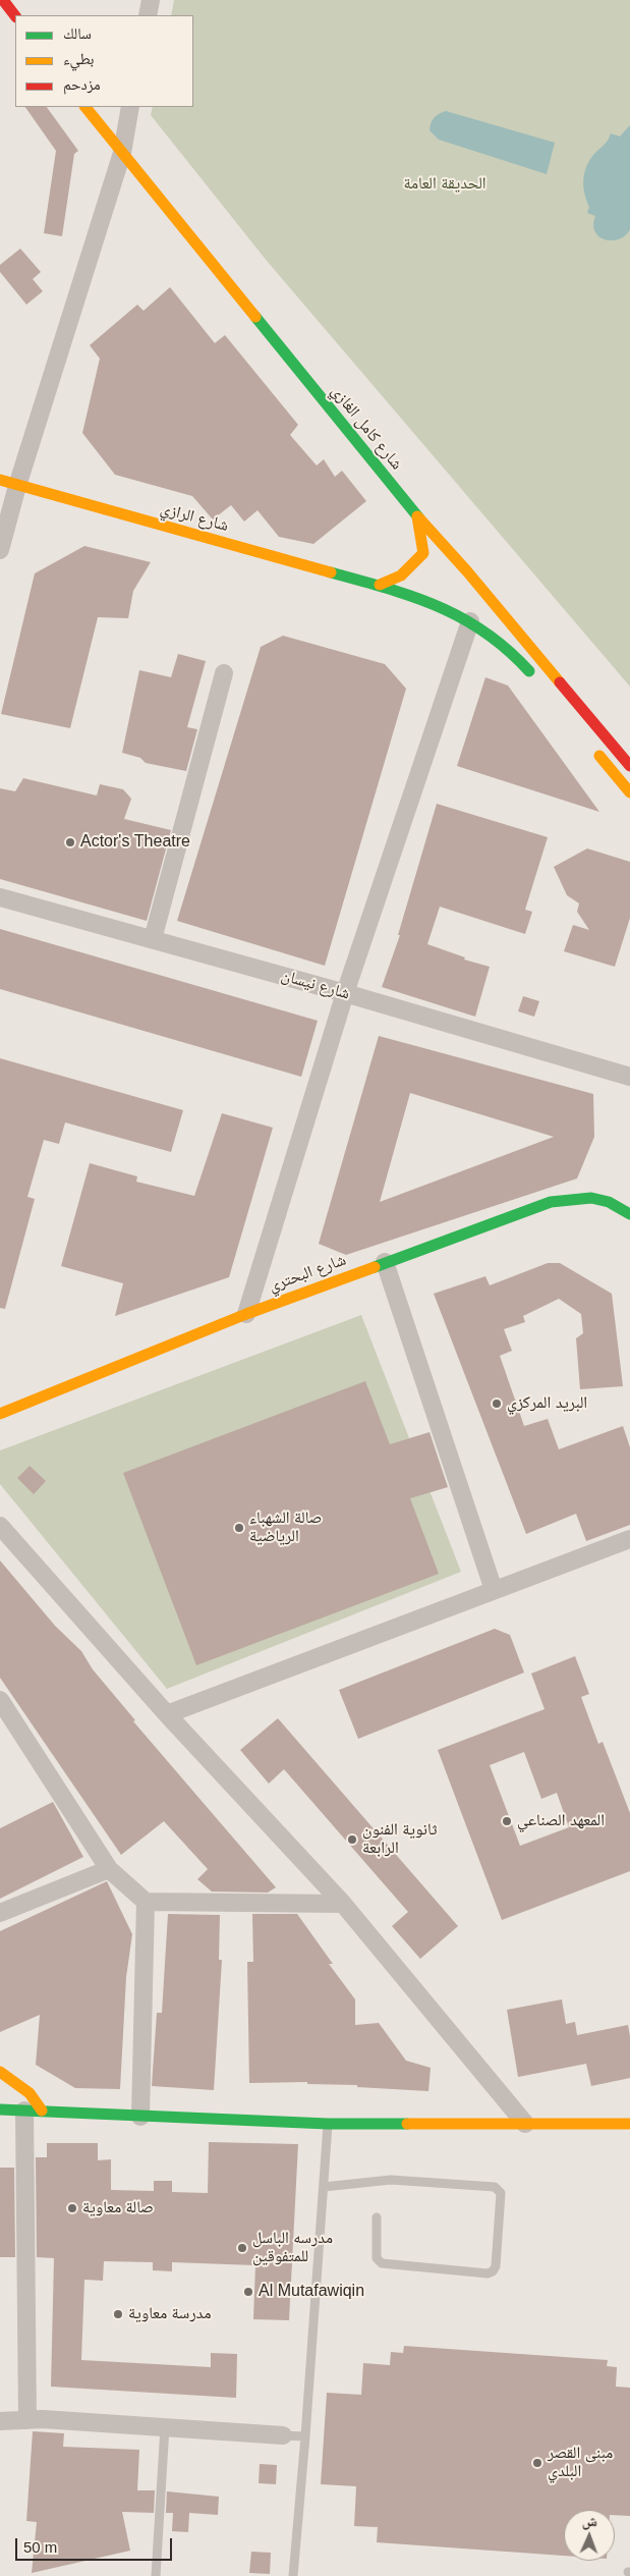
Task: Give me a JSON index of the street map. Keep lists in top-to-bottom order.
{
  "streets": {
    "main road": ["شارع كامل الغازي", "شارع الرازي", "شارع البحتري"],
    "street": ["شارع نيسان"]
  },
  "parks": ["الحديقة العامة"],
  "places": [
    "Actor's Theatre",
    "البريد المركزي",
    "صالة الشهباء الرياضية",
    "المعهد الصناعي",
    "ثانوية الفنون الرابعة",
    "صالة معاوية",
    "مدرسه الباسل للمتفوقين",
    "Al Mutafawiqin",
    "مدرسة معاوية",
    "مبنى القصر البلدي"
  ],
  "legend": ["سالك", "بطيء", "مزدحم"],
  "scale_bar": "50 m",
  "north": "top"
}
